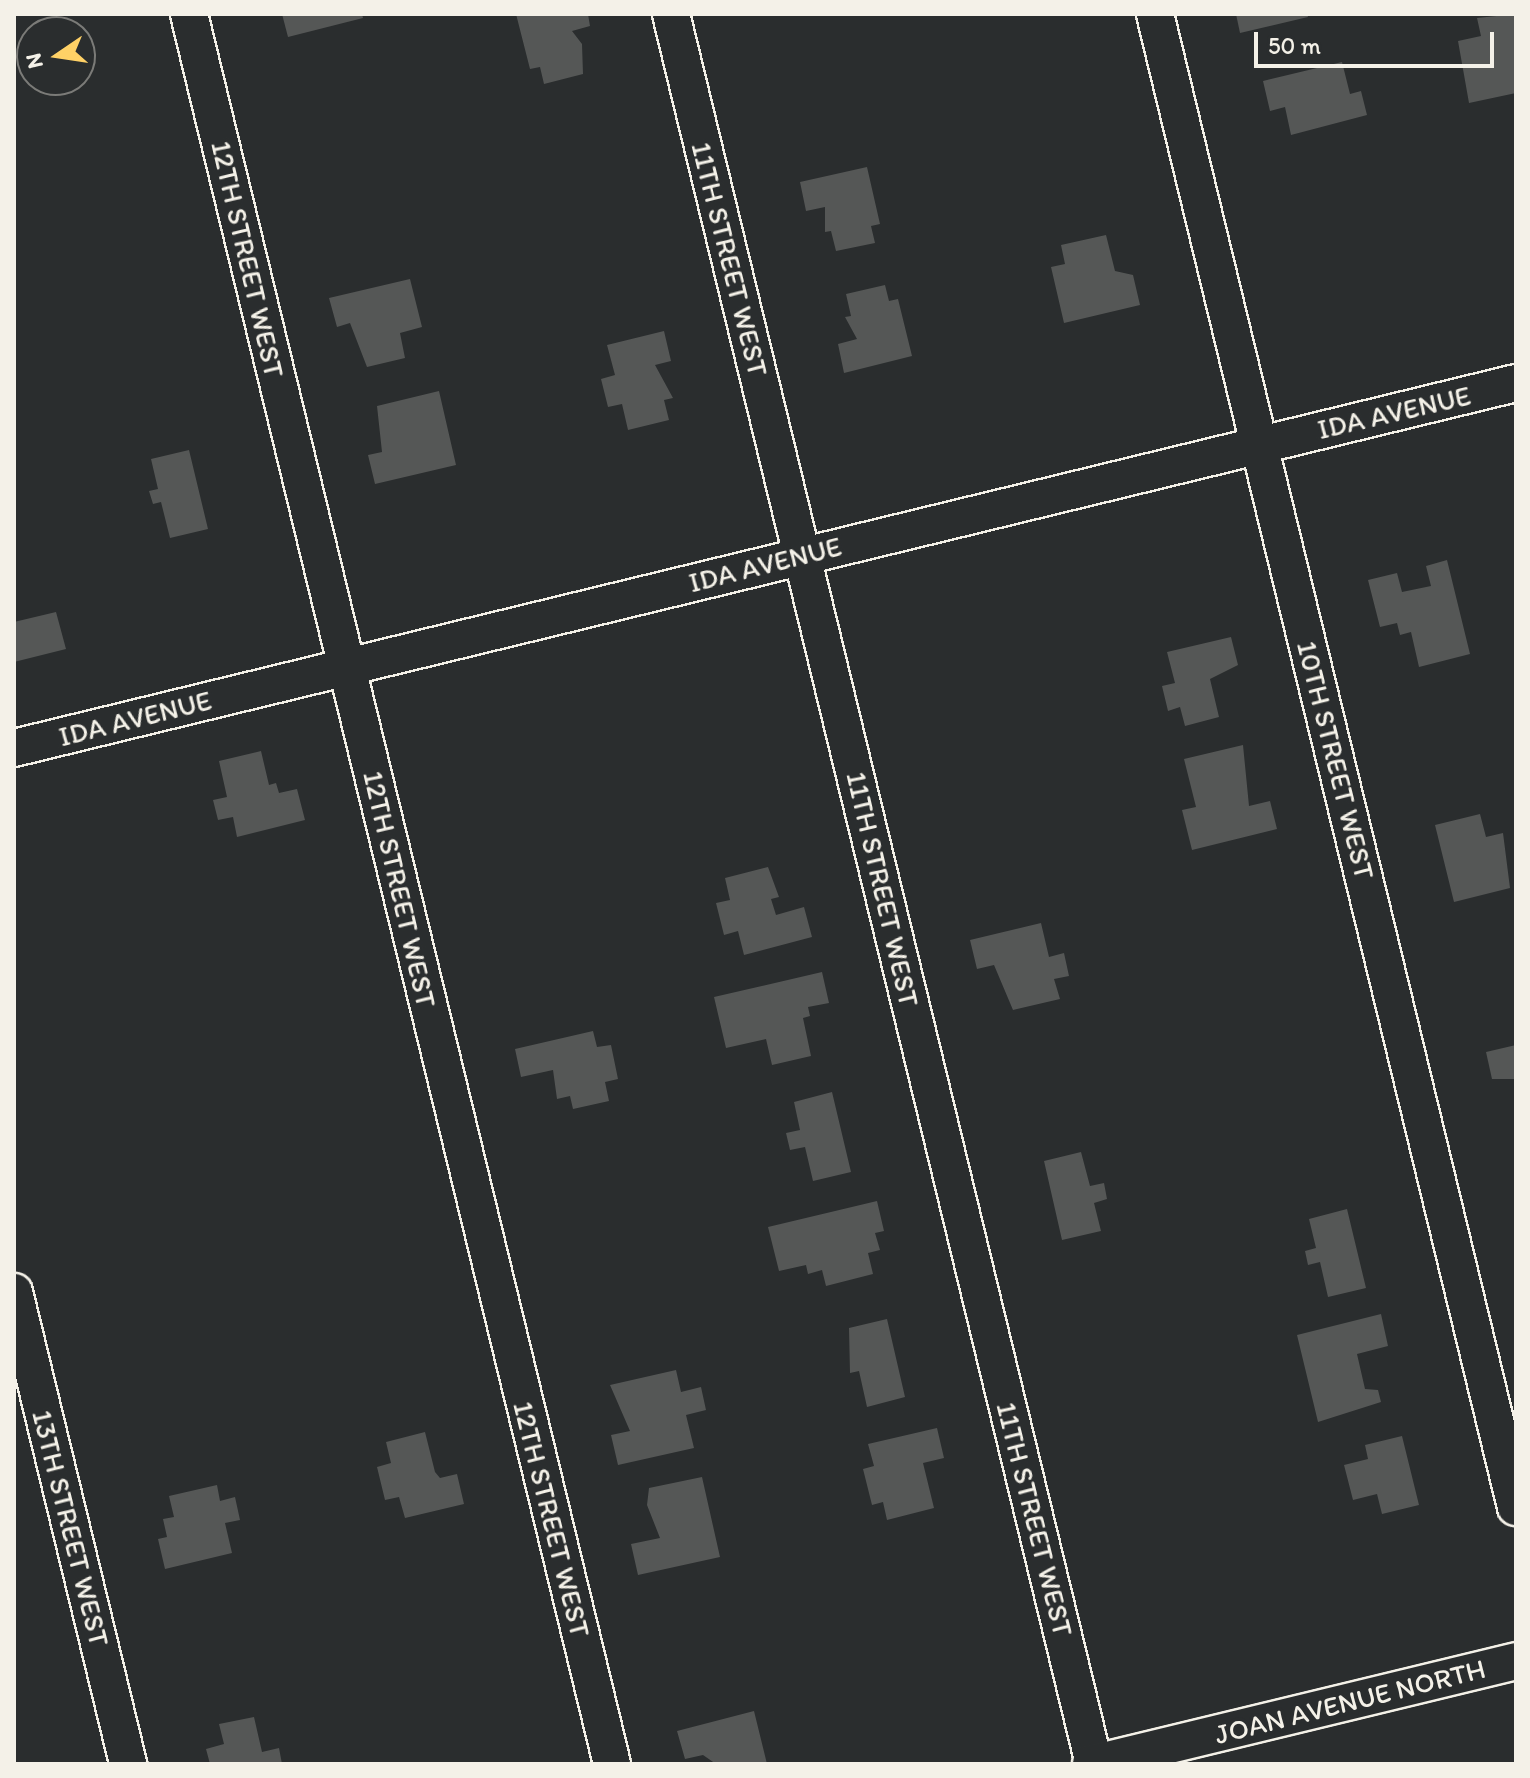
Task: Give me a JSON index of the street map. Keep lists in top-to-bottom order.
{
  "streets": {
    "street": [
      "12TH STREET WEST",
      "11TH STREET WEST",
      "IDA AVENUE",
      "10TH STREET WEST",
      "13TH STREET WEST",
      "JOAN AVENUE NORTH"
    ]
  },
  "crossings": [
    ["12TH STREET WEST", "IDA AVENUE"],
    ["11TH STREET WEST", "IDA AVENUE"],
    ["11TH STREET WEST", "JOAN AVENUE NORTH"],
    ["IDA AVENUE", "10TH STREET WEST"]
  ],
  "scale_bar": "50 m",
  "north": "left"
}
